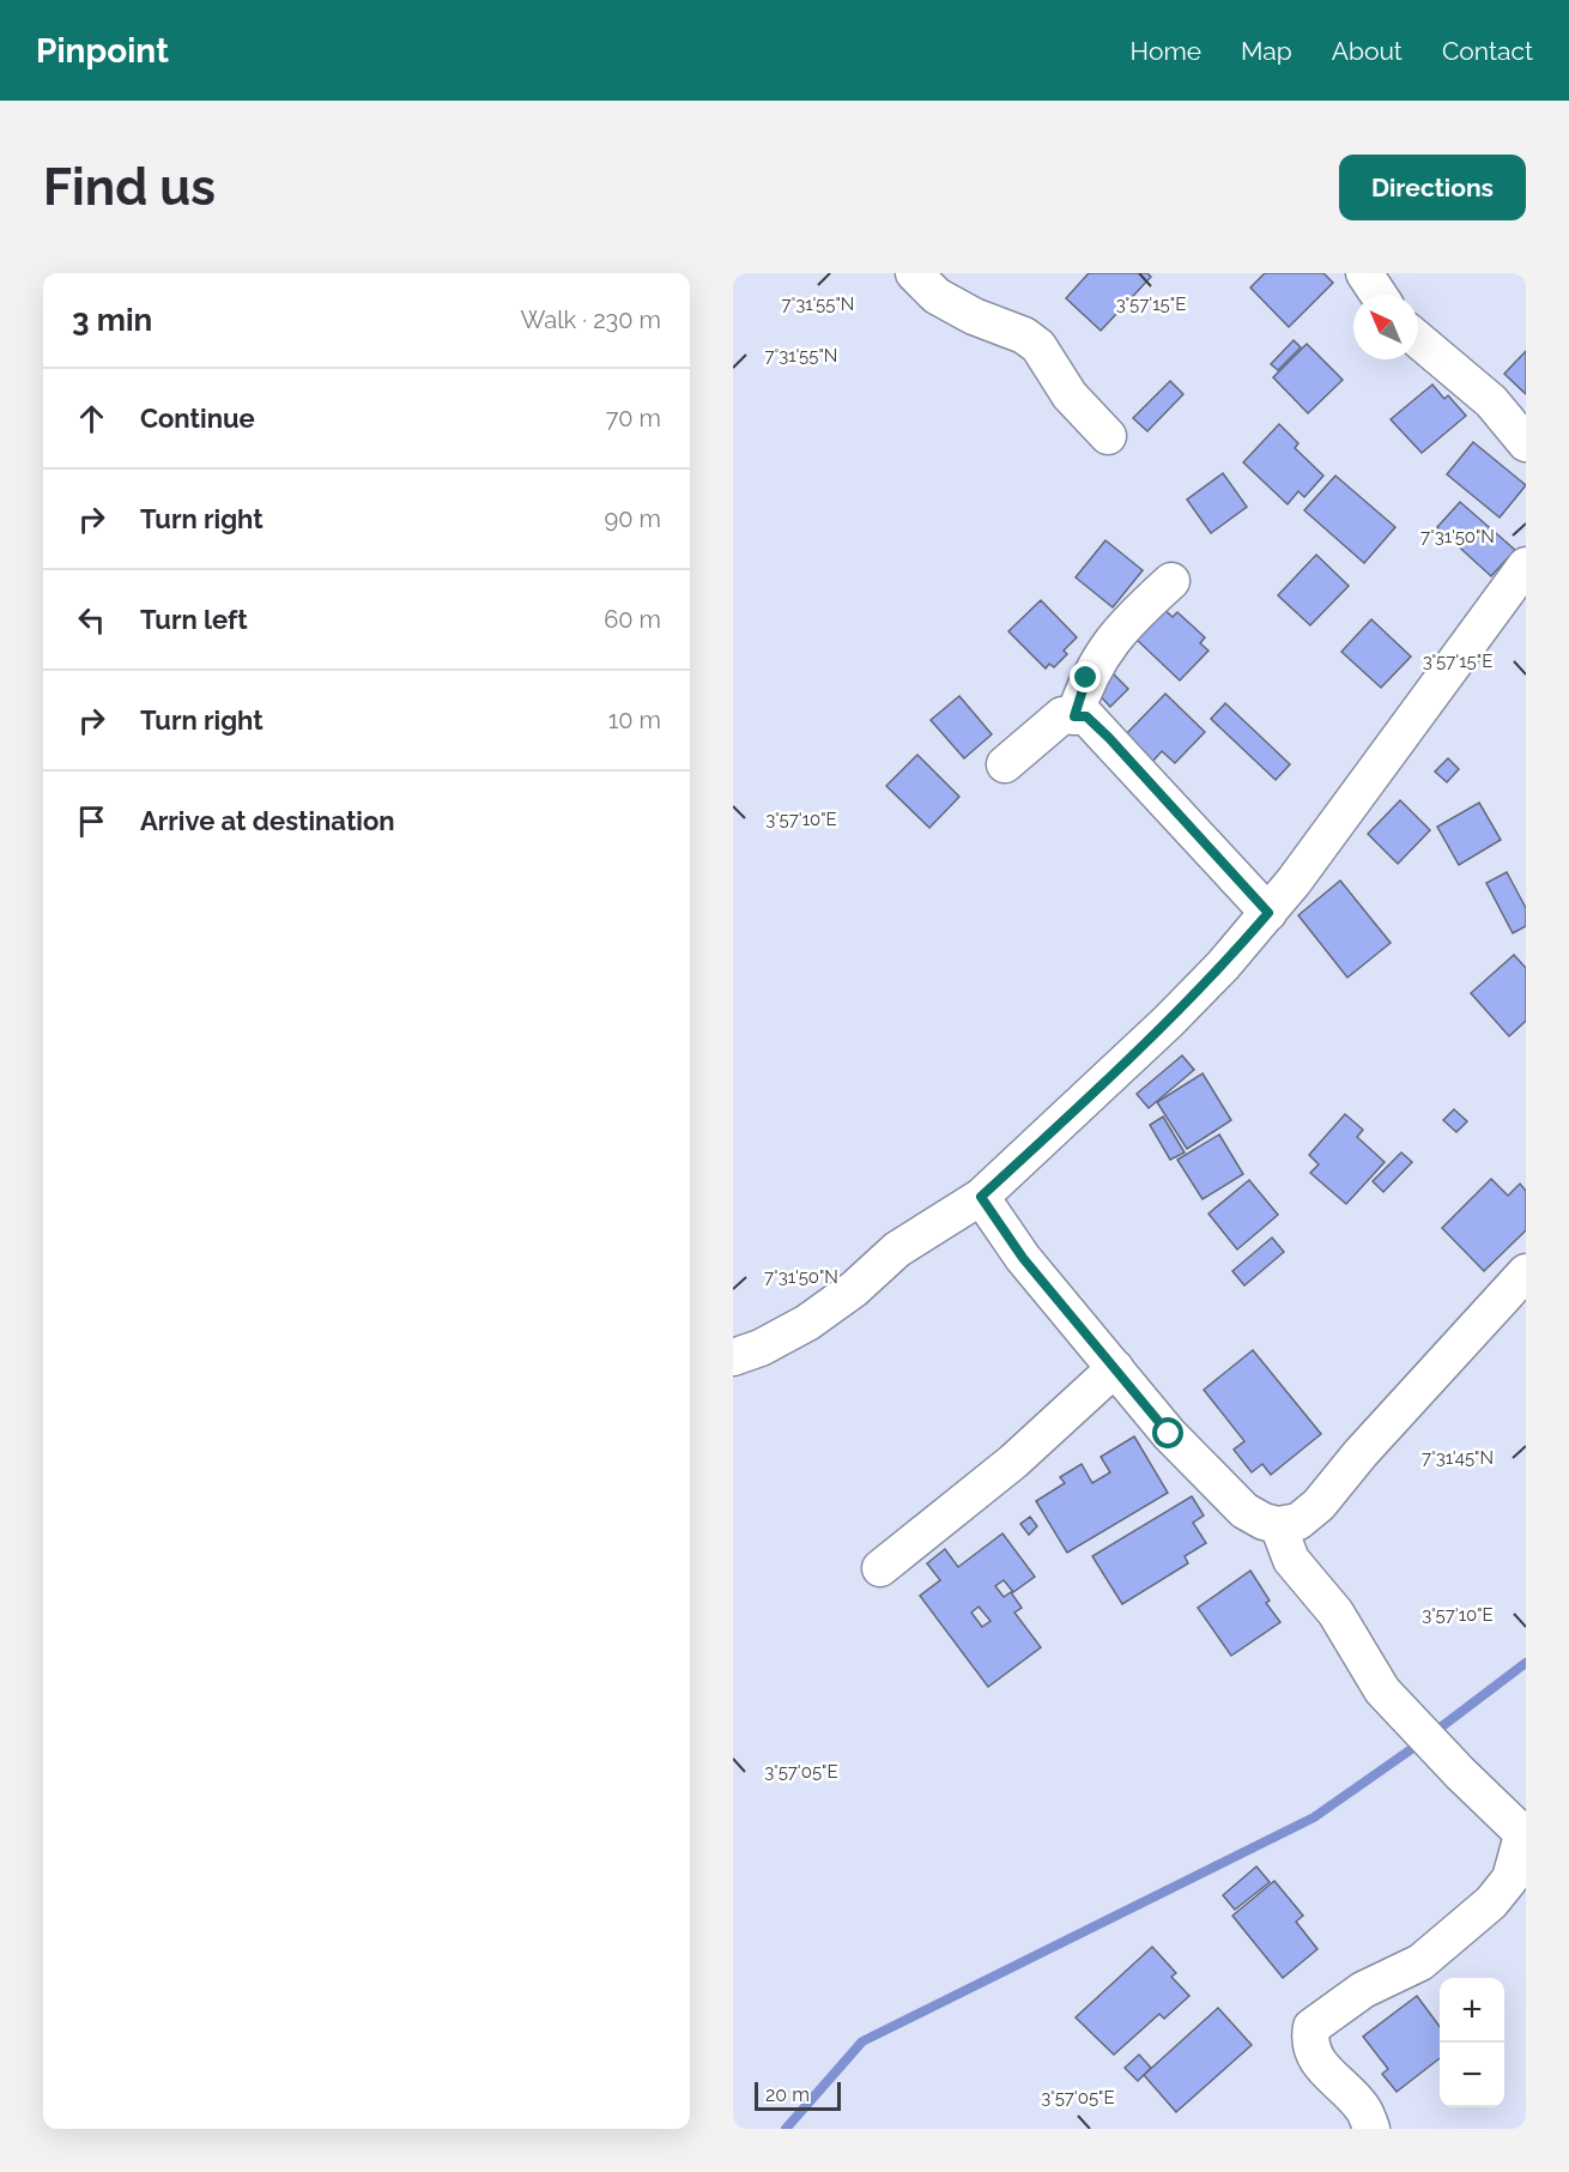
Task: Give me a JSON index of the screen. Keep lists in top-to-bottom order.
{
  "scale_bar": "20 m",
  "north": "top left",
  "page": {
    "header": "Pinpoint",
    "nav": [
      "Home",
      "Map",
      "About",
      "Contact"
    ],
    "buttons": "Directions",
    "title": "Find us",
    "heading": ["3 min", "Walk · 230 m"],
    "list": [
      ["Continue", "70 m"],
      ["Turn right", "90 m"],
      ["Turn left", "60 m"],
      ["Turn right", "10 m"],
      "Arrive at destination"
    ],
    "map_buttons": ["+", "−"],
    "scale": "20 m"
  },
  "coordinates": [
    "7°31'55\"N",
    "3°57'15\"E",
    "7°31'50\"N",
    "3°57'10\"E",
    "7°31'45\"N",
    "3°57'05\"E"
  ]
}
